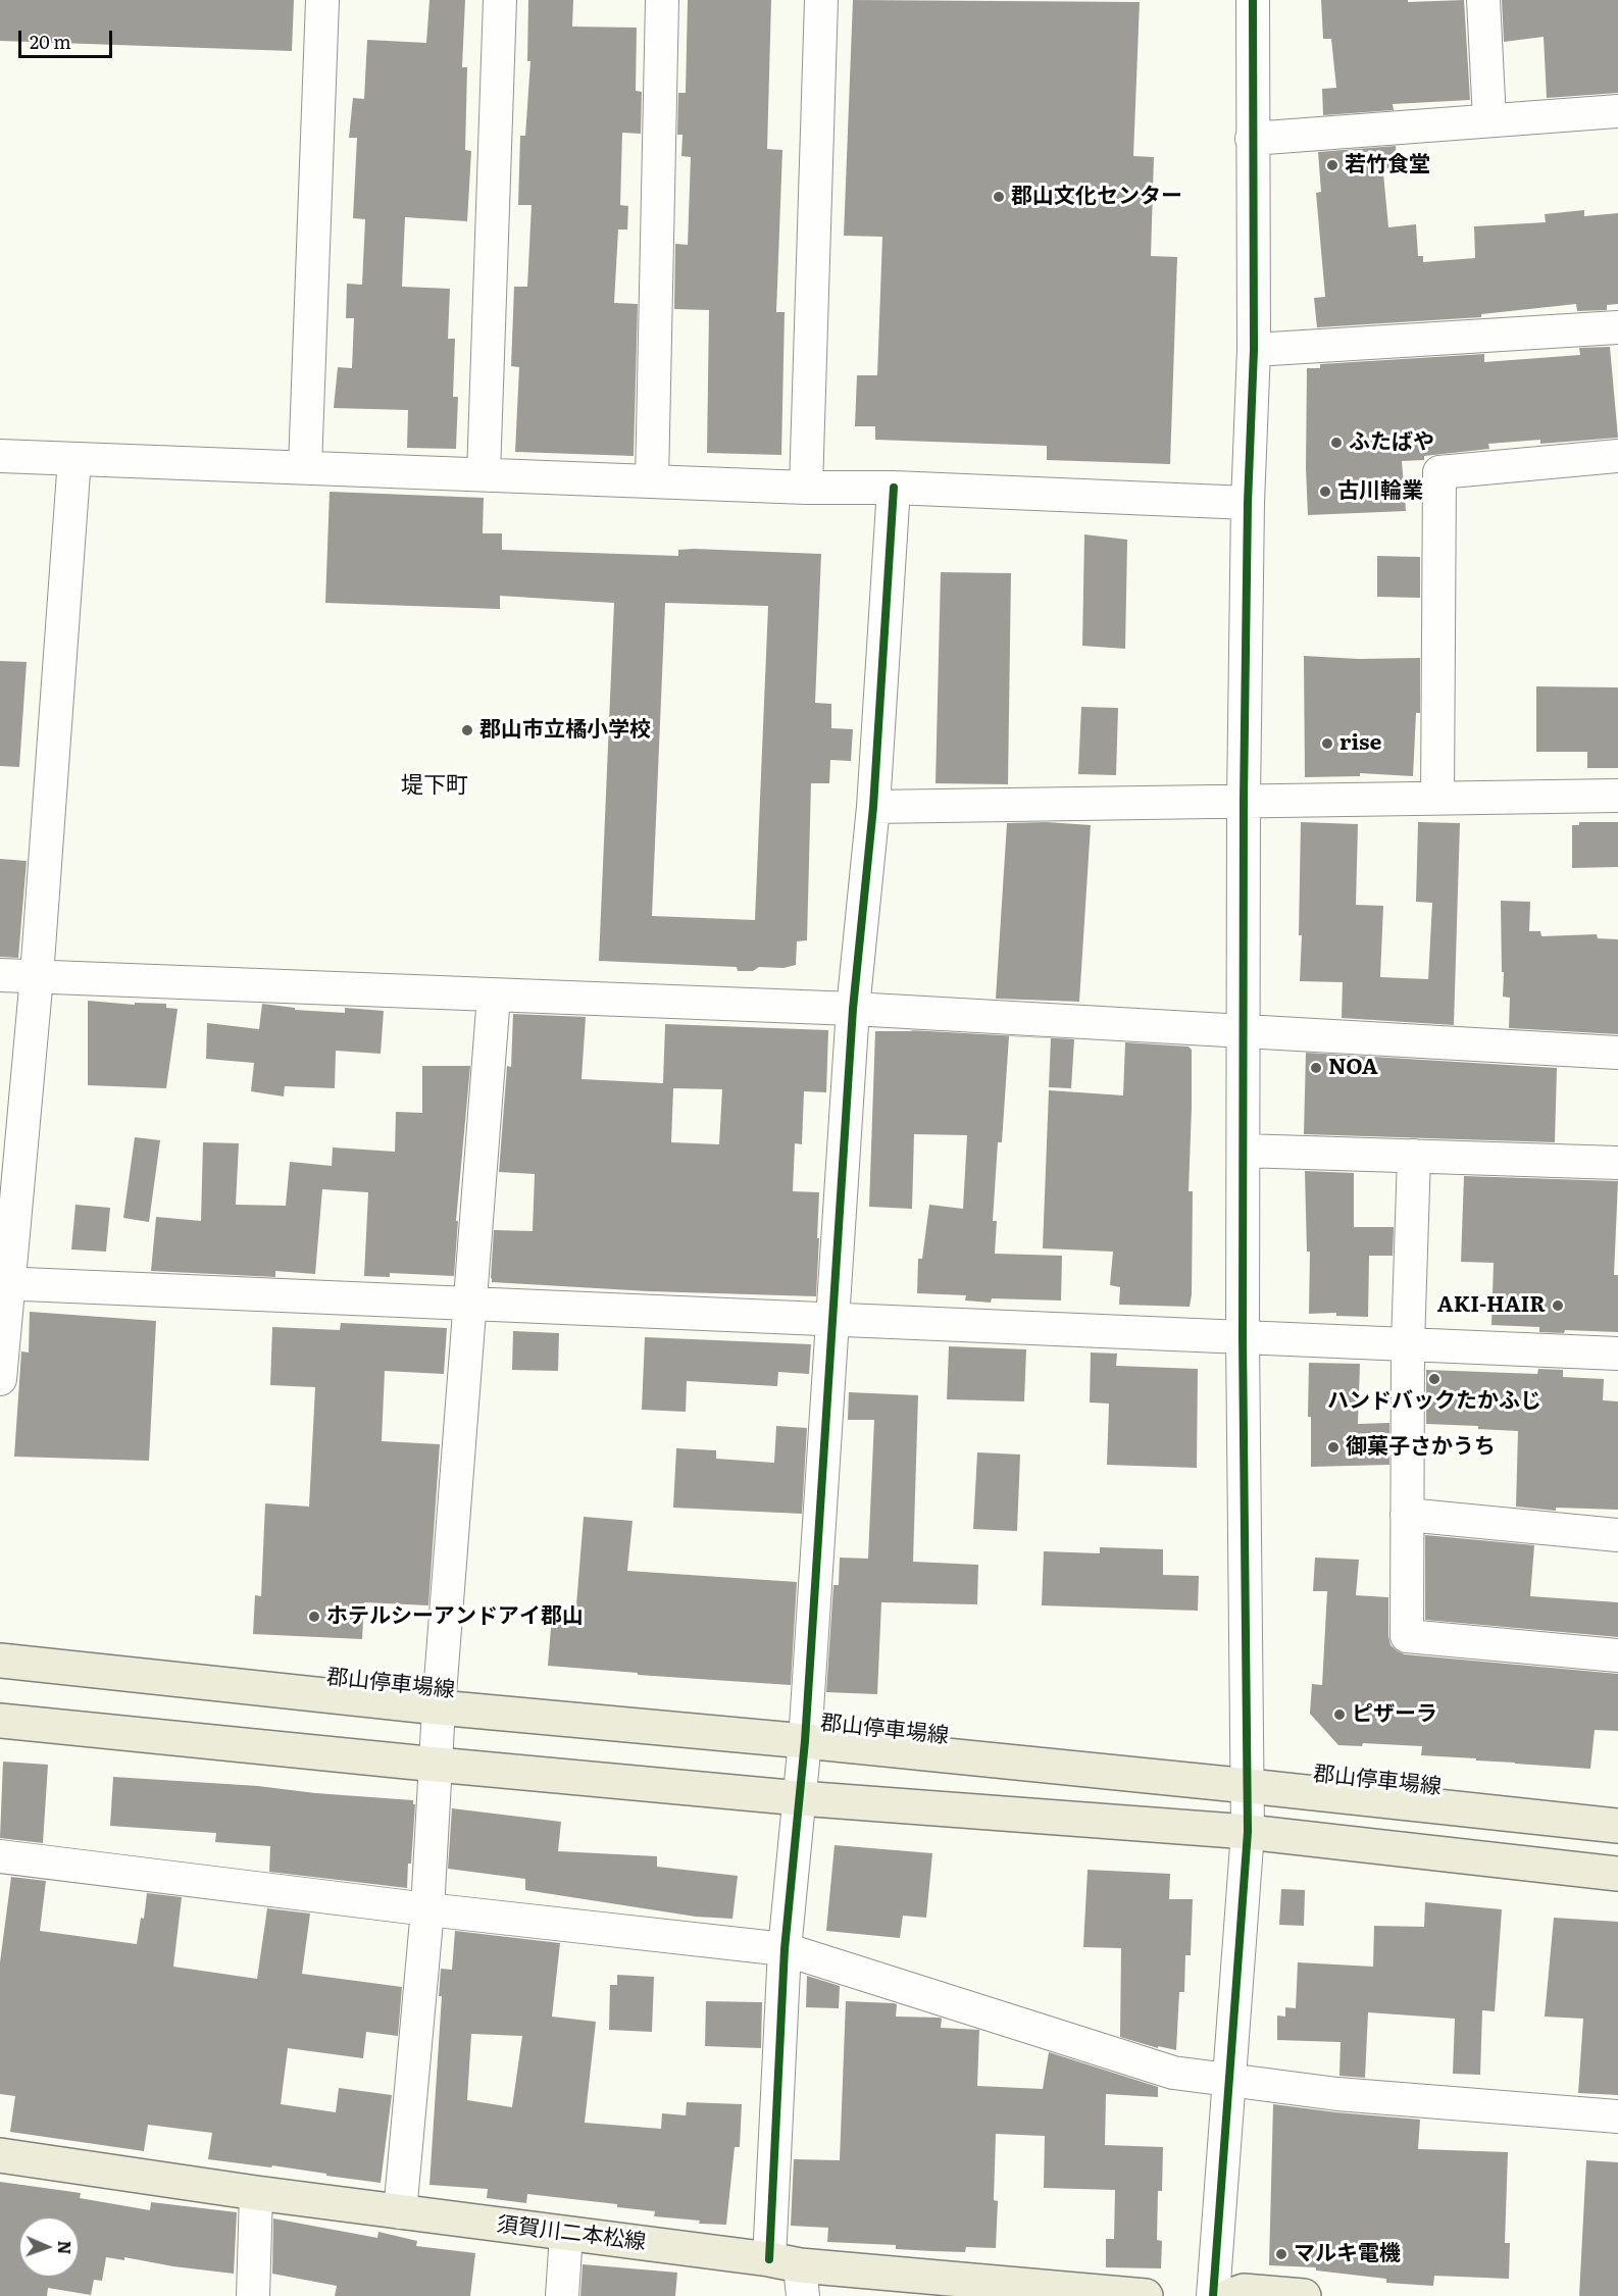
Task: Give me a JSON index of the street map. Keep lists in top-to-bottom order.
{
  "streets": {
    "main road": ["郡山停車場線", "須賀川二本松線"]
  },
  "districts": ["堤下町"],
  "places": [
    "若竹食堂",
    "郡山文化センター",
    "ふたばや",
    "古川輪業",
    "郡山市立橘小学校",
    "rise",
    "NOA",
    "AKI-HAIR",
    "ハンドバックたかふじ",
    "御菓子さかうち",
    "ホテルシーアンドアイ郡山",
    "ピザーラ",
    "マルキ電機"
  ],
  "scale_bar": "20 m",
  "north": "right"
}
